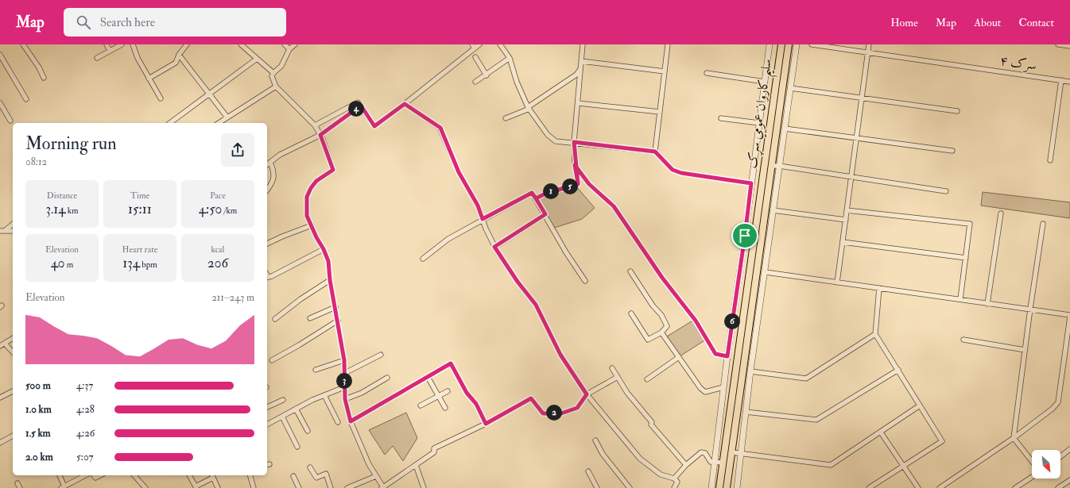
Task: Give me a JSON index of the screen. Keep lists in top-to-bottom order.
{
  "streets": {
    "main road": ["سلیم کاروان عمومي سړک"],
    "street": ["سرک ۴"]
  },
  "north": "bottom right",
  "page": {
    "header": "Map",
    "search": "Search here",
    "nav": [
      "Home",
      "Map",
      "About",
      "Contact"
    ],
    "pins": [
      "4",
      "5",
      "1",
      "6",
      "3",
      "2"
    ],
    "heading": ["Morning run", "08:12"],
    "stats": [
      ["Distance", "3.14 km"],
      ["Time", "15:11"],
      ["Pace", "4:50 /km"],
      ["Elevation", "40 m"],
      ["Heart rate", "134 bpm"],
      ["kcal", "206"]
    ],
    "chart": ["Elevation", "211–243 m"],
    "list": [
      {
        "name": "500 m",
        "note": "4:37"
      },
      {
        "name": "1.0 km",
        "note": "4:28"
      },
      {
        "name": "1.5 km",
        "note": "4:26"
      },
      {
        "name": "2.0 km",
        "note": "5:07"
      }
    ]
  }
}
